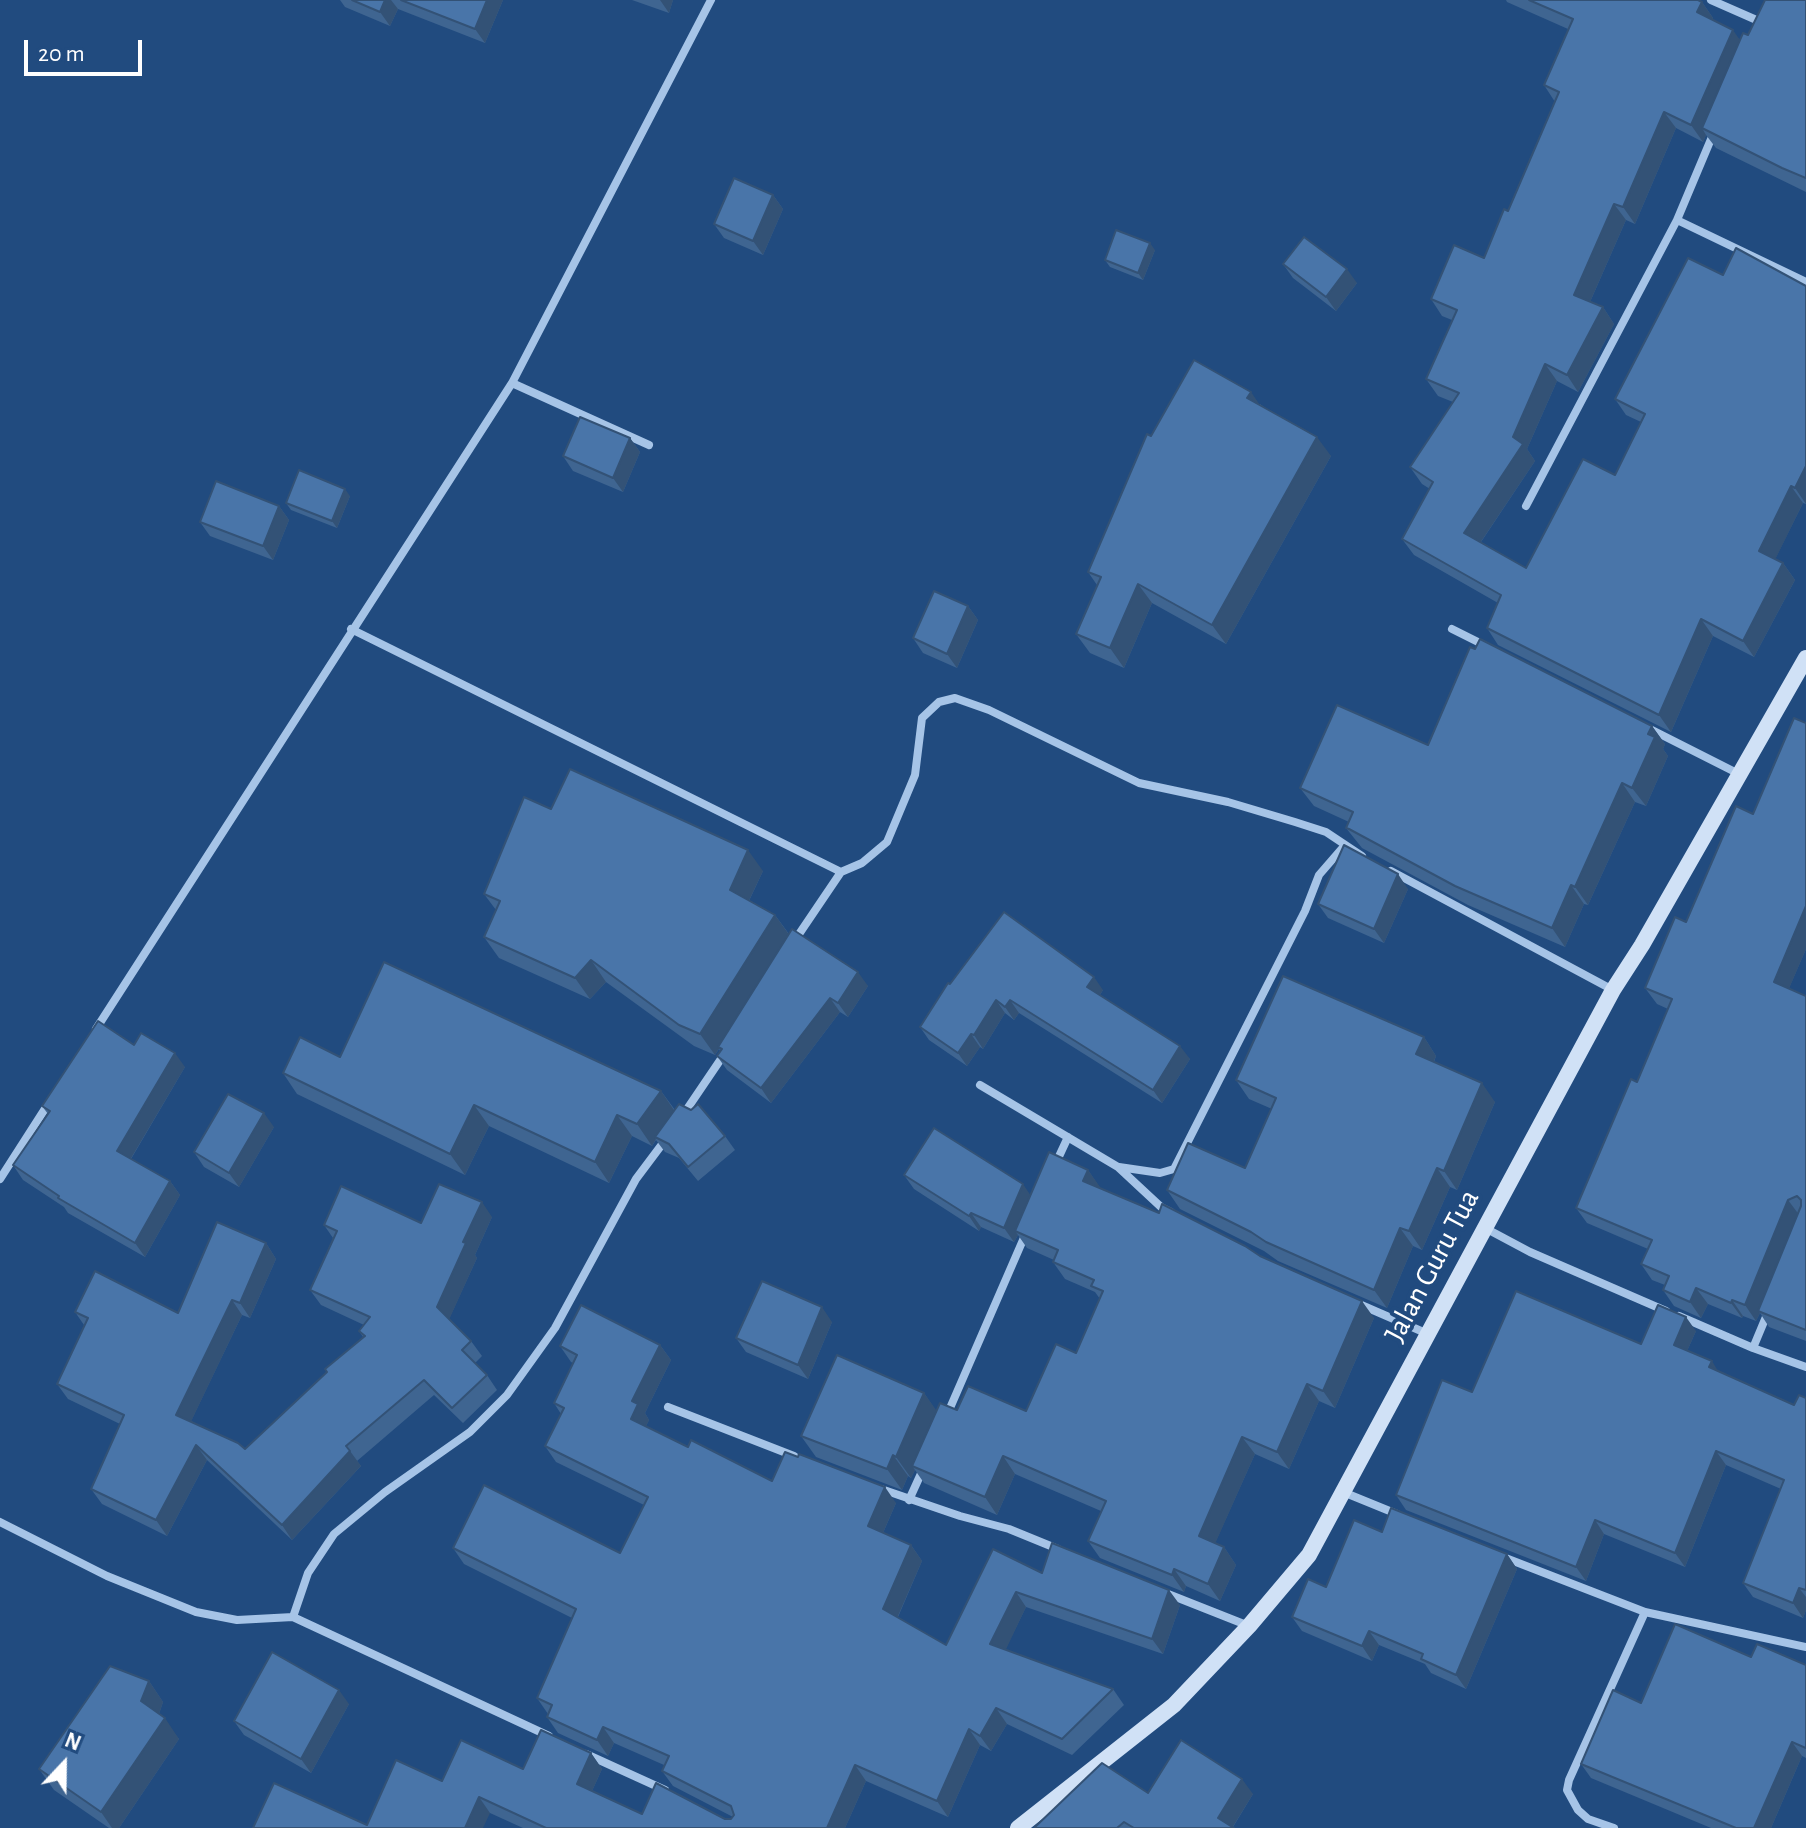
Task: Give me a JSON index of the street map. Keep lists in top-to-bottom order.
{
  "streets": {
    "main road": ["Jalan Guru Tua"]
  },
  "scale_bar": "20 m",
  "north": "top"
}
